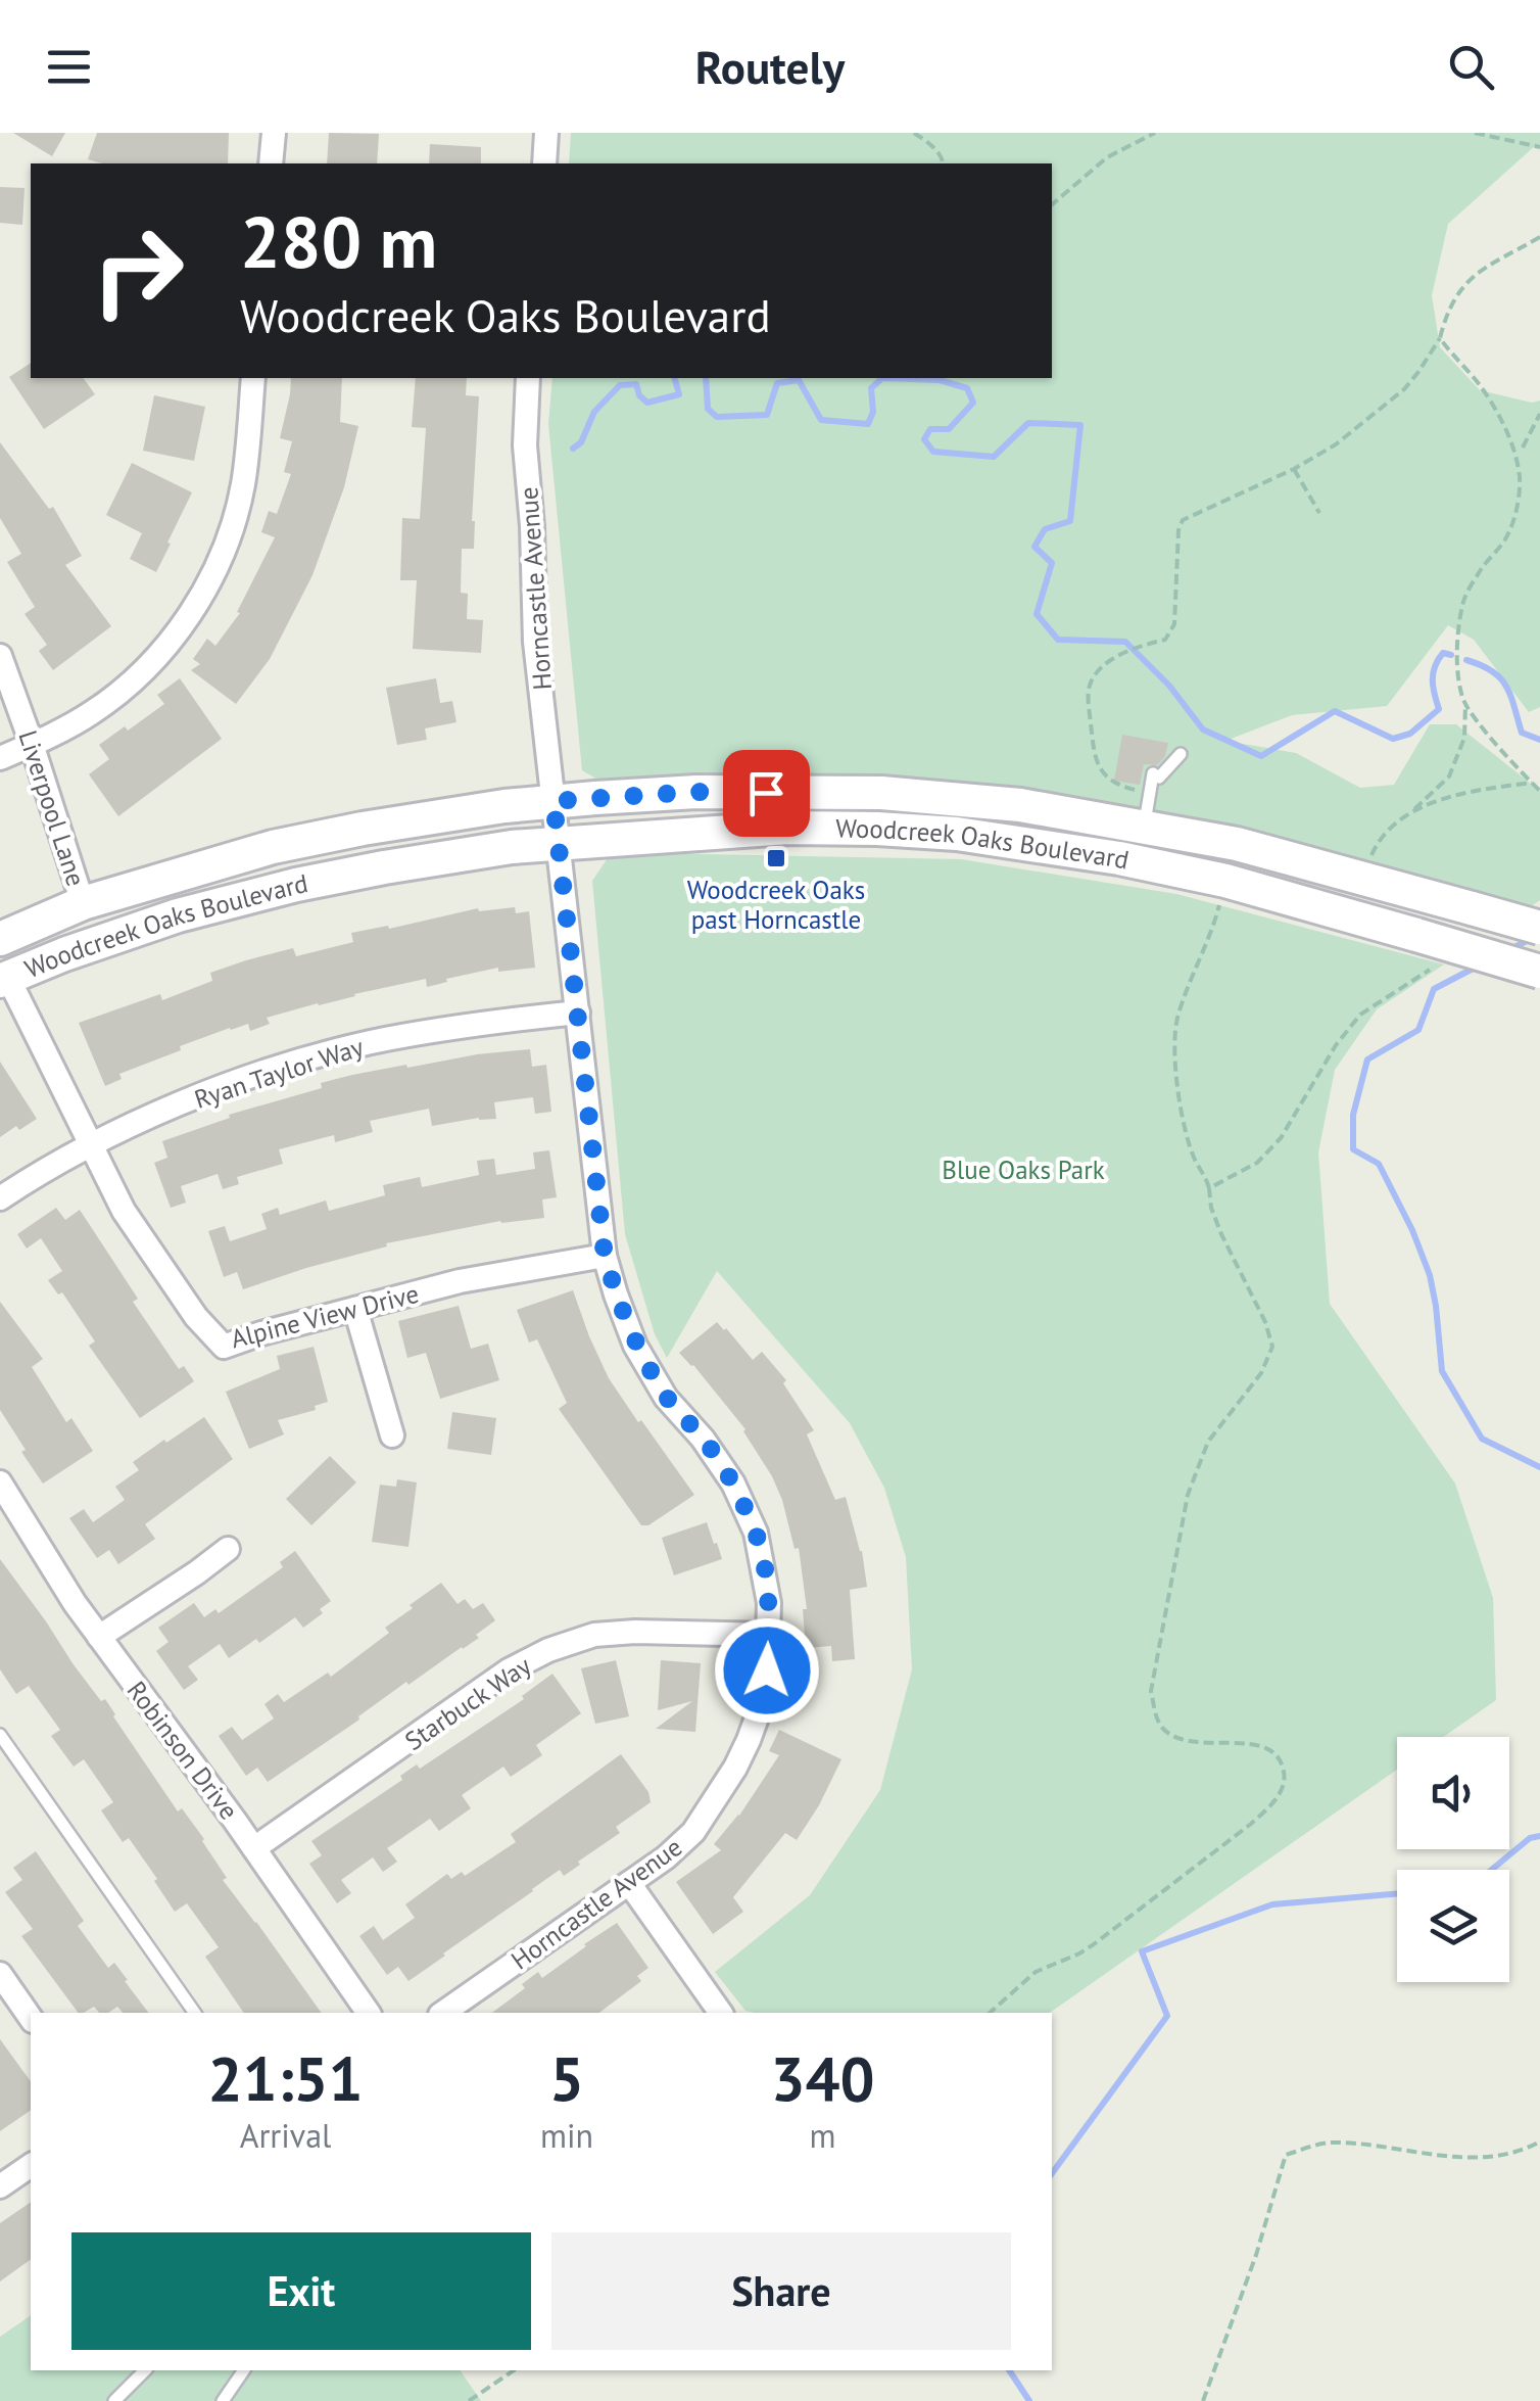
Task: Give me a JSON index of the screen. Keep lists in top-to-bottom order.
{
  "streets": {
    "main road": ["Woodcreek Oaks Boulevard"],
    "street": [
      "Horncastle Avenue",
      "Liverpool Lane",
      "Ryan Taylor Way",
      "Alpine View Drive",
      "Starbuck Way",
      "Robinson Drive"
    ]
  },
  "crossings": [
    ["Horncastle Avenue", "Woodcreek Oaks Boulevard"],
    ["Horncastle Avenue", "Ryan Taylor Way"],
    ["Horncastle Avenue", "Alpine View Drive"],
    ["Horncastle Avenue", "Starbuck Way"],
    ["Liverpool Lane", "Woodcreek Oaks Boulevard"],
    ["Woodcreek Oaks Boulevard", "Alpine View Drive"],
    ["Ryan Taylor Way", "Alpine View Drive"],
    ["Starbuck Way", "Robinson Drive"]
  ],
  "parks": ["Blue Oaks Park"],
  "places": {
    "transit": ["Woodcreek Oaks past Horncastle"]
  },
  "page": {
    "header": "Routely",
    "turn": ["280 m", "Woodcreek Oaks Boulevard"],
    "eta": [
      "21:51",
      "Arrival",
      "5",
      "min",
      "340",
      "m"
    ],
    "buttons": ["Exit", "Share"]
  }
}
